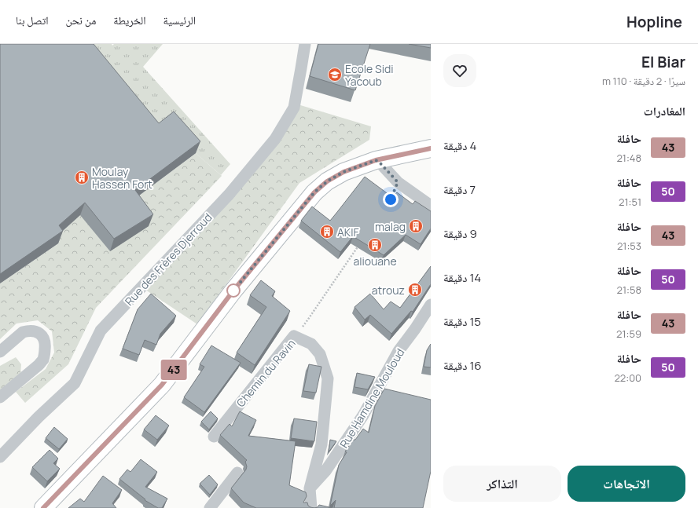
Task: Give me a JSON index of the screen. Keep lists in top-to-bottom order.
{
  "streets": {
    "street": ["Rue des Frères Djerroud", "Chemin du Ravin", "Rue Hamdine Mouloud"]
  },
  "crossings": [
    ["Chemin du Ravin", "Rue Hamdine Mouloud"]
  ],
  "places": {
    "school or university": ["Ecole Sidi Yacoub"],
    "building": [
      "Moulay Hassen Fort",
      "malag",
      "AKIF",
      "aliouane",
      "atrouz"
    ]
  },
  "lines": ["bus line 43"],
  "page": {
    "header": "Hopline",
    "nav": [
      "الرئيسية",
      "الخريطة",
      "من نحن",
      "اتصل بنا"
    ],
    "heading": [
      ["El Biar", "سيرًا · 2 دقيقة · 110 m"],
      "المغادرات"
    ],
    "on_map": "43",
    "list": [
      {
        "mark": "43",
        "name": "حافلة",
        "note": "21:48",
        "value": "4 دقيقة"
      },
      {
        "mark": "50",
        "name": "حافلة",
        "note": "21:51",
        "value": "7 دقيقة"
      },
      {
        "mark": "43",
        "name": "حافلة",
        "note": "21:53",
        "value": "9 دقيقة"
      },
      {
        "mark": "50",
        "name": "حافلة",
        "note": "21:58",
        "value": "14 دقيقة"
      },
      {
        "mark": "43",
        "name": "حافلة",
        "note": "21:59",
        "value": "15 دقيقة"
      },
      {
        "mark": "50",
        "name": "حافلة",
        "note": "22:00",
        "value": "16 دقيقة"
      }
    ],
    "buttons": ["الاتجاهات", "التذاكر"]
  }
}
